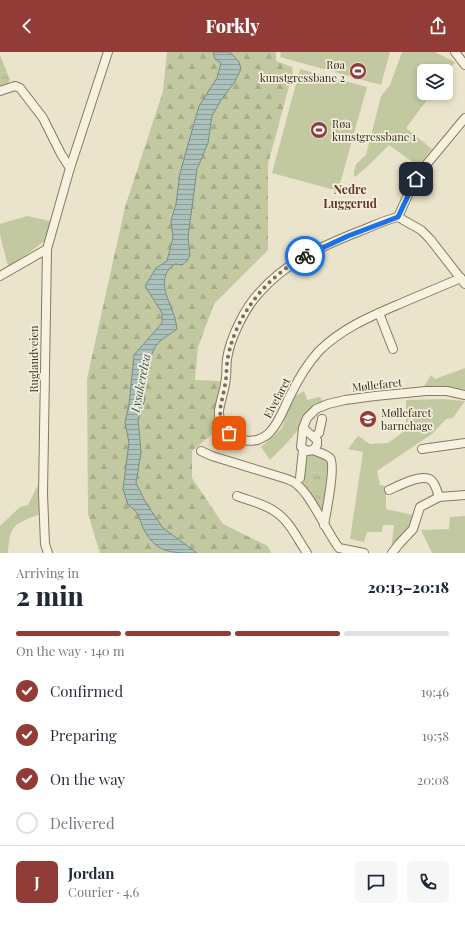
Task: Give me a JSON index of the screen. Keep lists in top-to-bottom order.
{
  "streets": {
    "street": ["Ruglandveien", "Møllefaret", "Elvefaret"]
  },
  "districts": ["Nedre Luggerud"],
  "water": ["Lysakerelva"],
  "places": {
    "sports": ["Røa kunstgressbane 2", "Røa kunstgressbane 1"],
    "school or university": ["Møllefaret barnehage"]
  },
  "page": {
    "header": "Forkly",
    "heading": ["2 min", "Arriving in", "20:13–20:18"],
    "panel": ["Jordan", "Courier · 4.6"],
    "bar": "On the way · 140 m",
    "list": [
      ["Confirmed", "19:46"],
      ["Preparing", "19:58"],
      ["On the way", "20:08"],
      "Delivered"
    ],
    "round": "J"
  }
}
